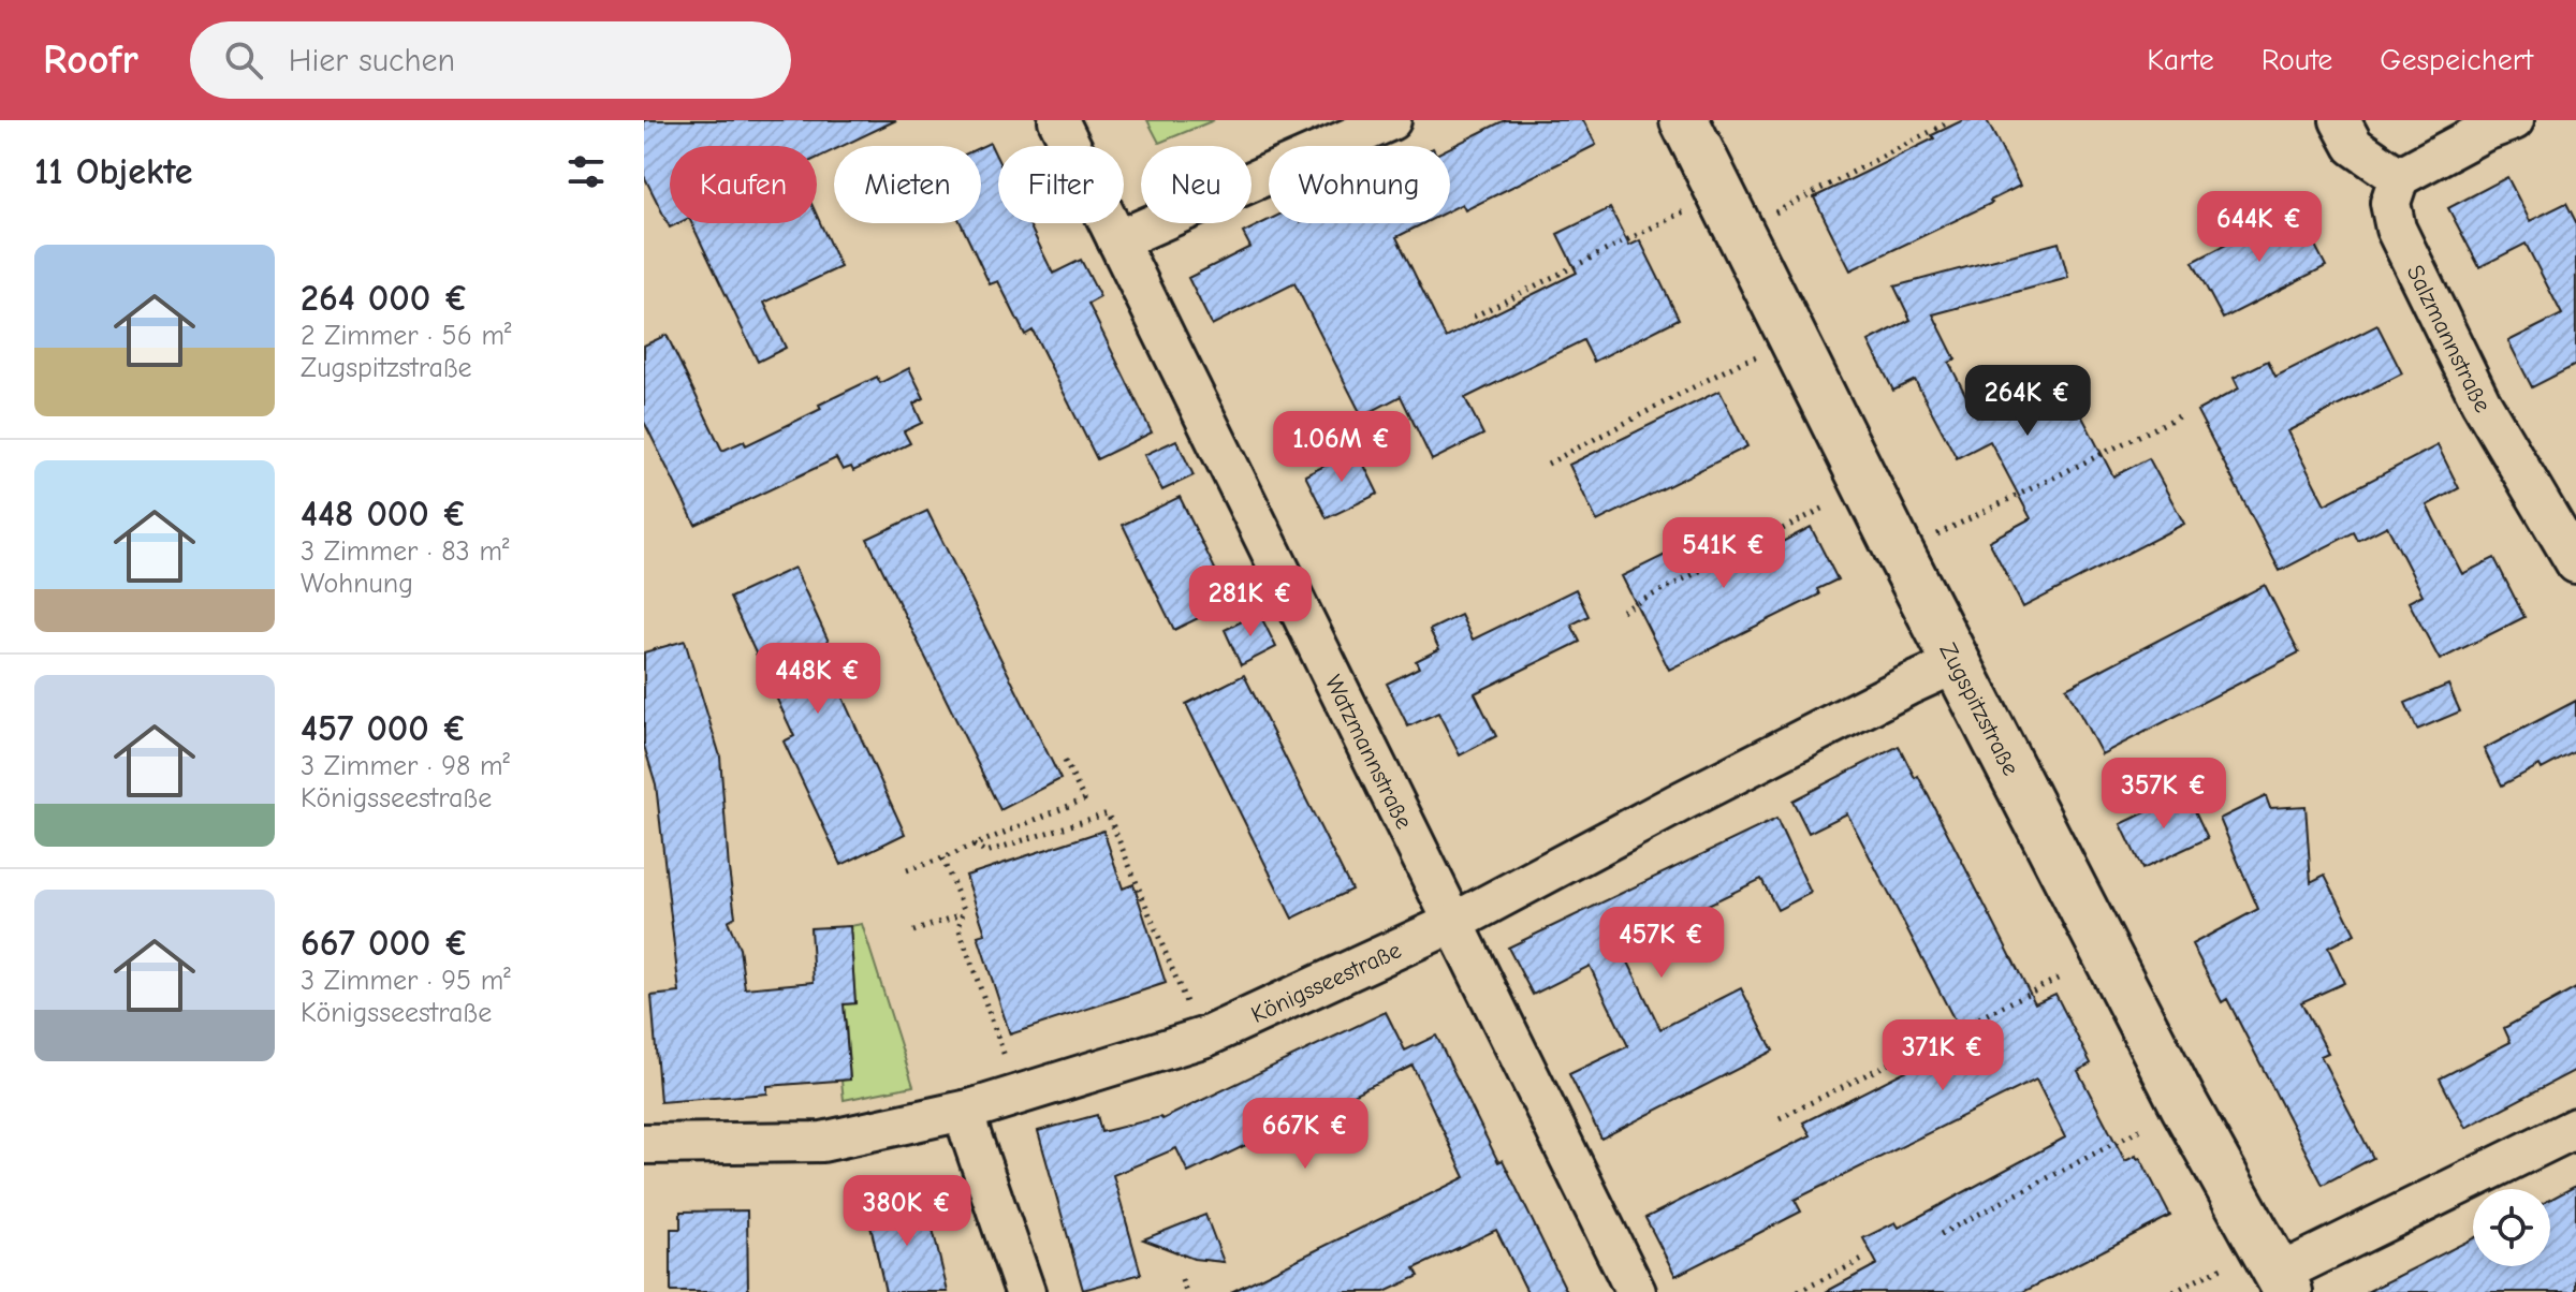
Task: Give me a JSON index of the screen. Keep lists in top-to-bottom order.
{
  "streets": {
    "street": [
      "Salzmannstraße",
      "Zugspitzstraße",
      "Watzmannstraße",
      "Königsseestraße"
    ]
  },
  "crossings": [
    ["Zugspitzstraße", "Königsseestraße"],
    ["Watzmannstraße", "Königsseestraße"]
  ],
  "page": {
    "header": "Roofr",
    "search": "Hier suchen",
    "nav": ["Karte", "Route", "Gespeichert"],
    "heading": "11 Objekte",
    "chip": [
      "Kaufen",
      "Mieten",
      "Filter",
      "Neu",
      "Wohnung"
    ],
    "price": [
      "644K €",
      "264K €",
      "1.06M €",
      "541K €",
      "281K €",
      "448K €",
      "357K €",
      "457K €",
      "371K €",
      "667K €",
      "380K €"
    ],
    "list": [
      {
        "name": "264 000 €",
        "note": "2 Zimmer · 56 m² · Zugspitzstraße"
      },
      {
        "name": "448 000 €",
        "note": "3 Zimmer · 83 m² · Wohnung"
      },
      {
        "name": "457 000 €",
        "note": "3 Zimmer · 98 m² · Königsseestraße"
      },
      {
        "name": "667 000 €",
        "note": "3 Zimmer · 95 m² · Königsseestraße"
      }
    ]
  }
}
